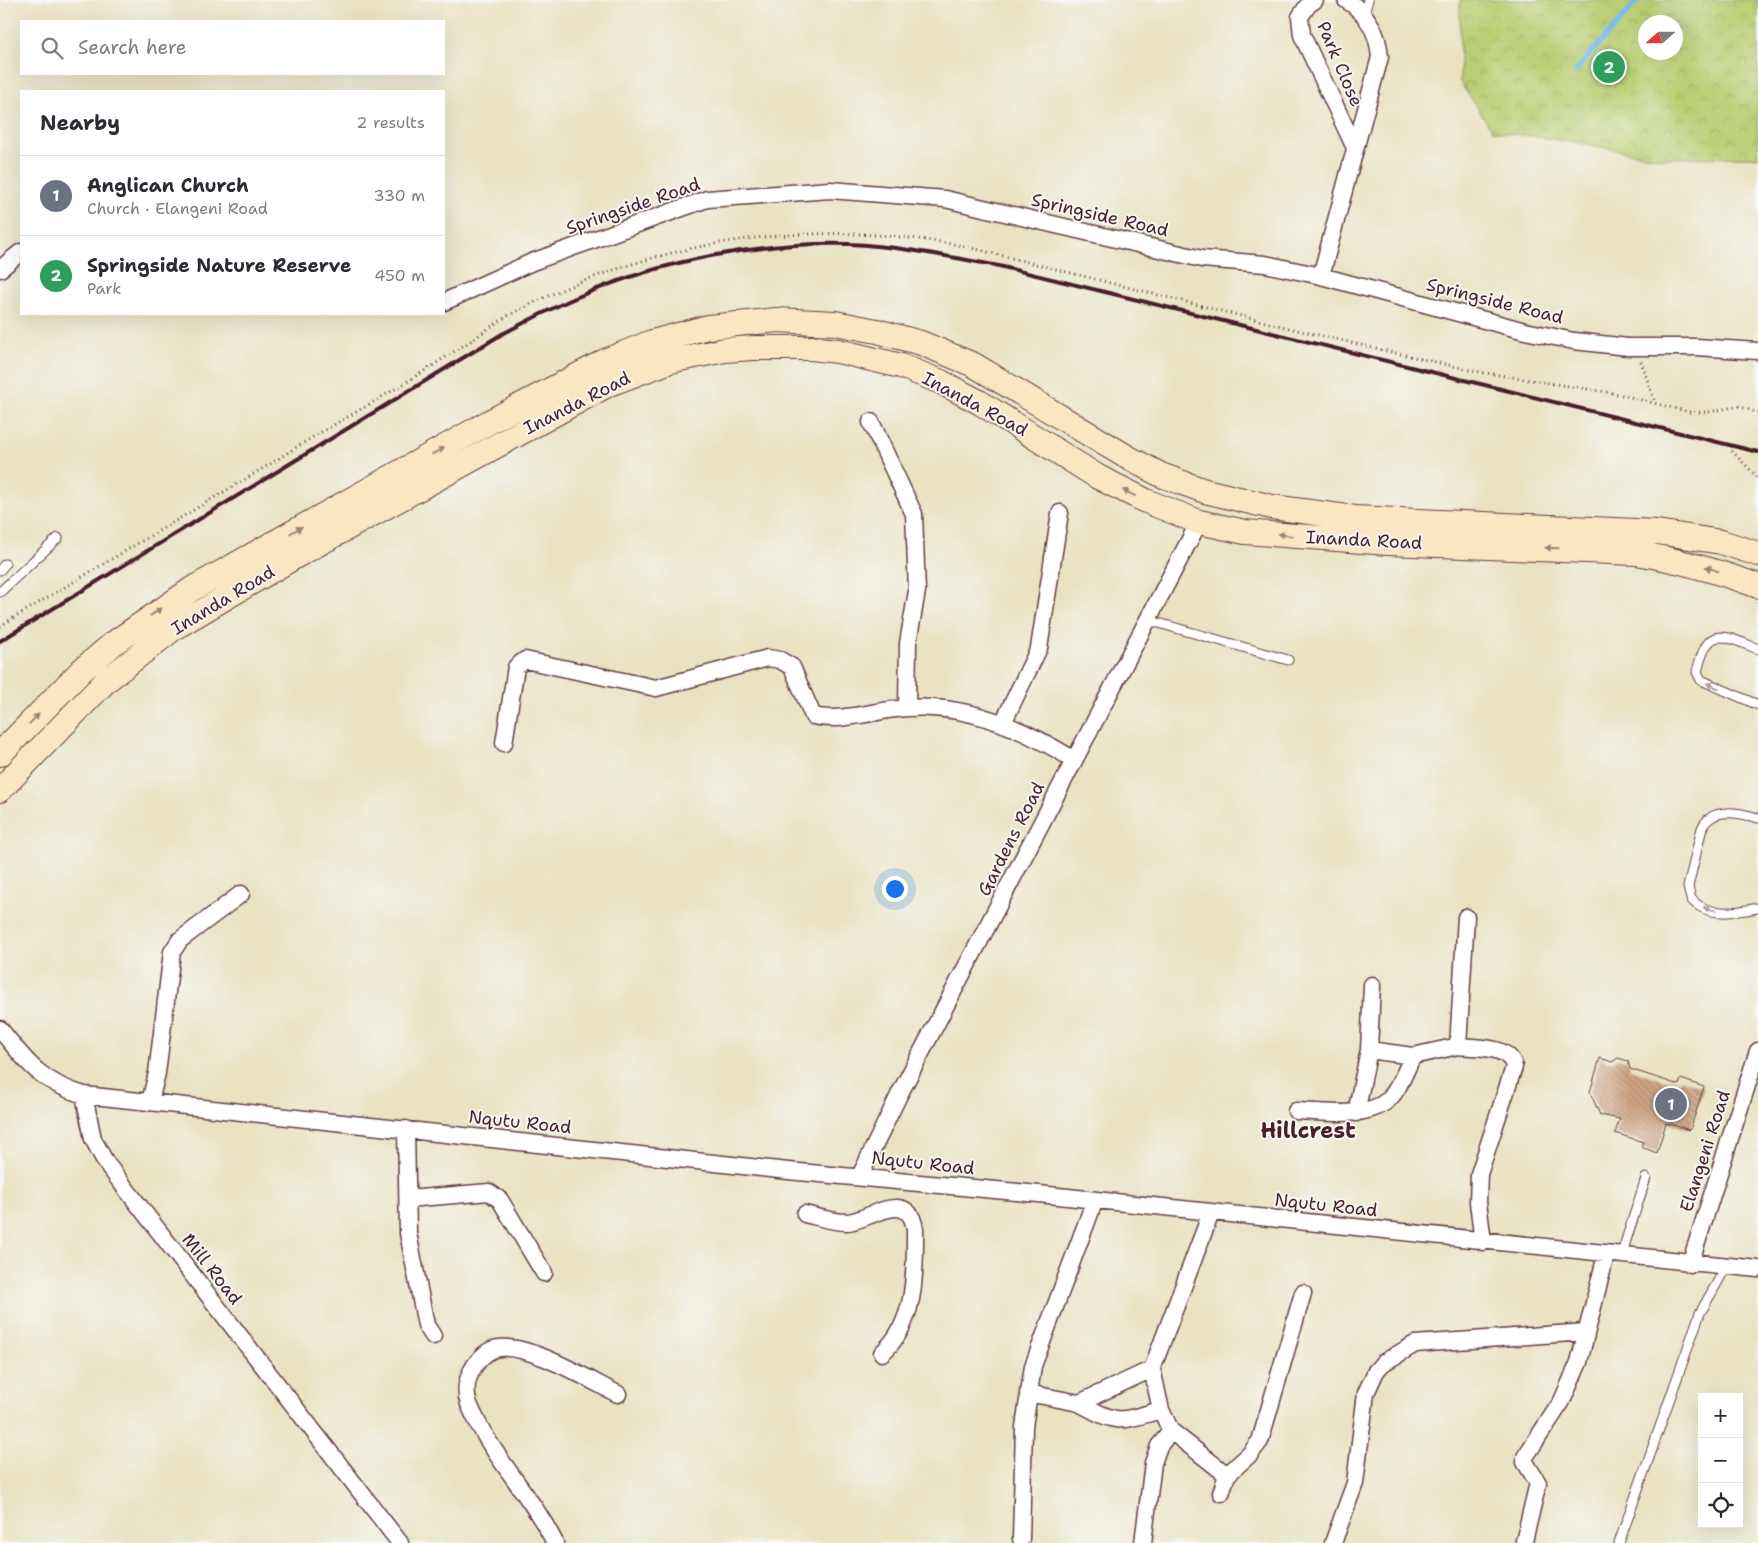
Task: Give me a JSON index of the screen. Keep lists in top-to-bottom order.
{
  "streets": {
    "main road": ["Inanda Road"],
    "street": [
      "Park Close",
      "Springside Road",
      "Gardens Road",
      "Nqutu Road",
      "Elangeni Road",
      "Mill Road"
    ]
  },
  "crossings": [
    ["Park Close", "Springside Road"],
    ["Inanda Road", "Gardens Road"],
    ["Gardens Road", "Nqutu Road"],
    ["Nqutu Road", "Elangeni Road"],
    ["Nqutu Road", "Mill Road"]
  ],
  "districts": ["Hillcrest"],
  "north": "left",
  "page": {
    "search": "Search here",
    "pins": ["2", "1"],
    "heading": ["Nearby", "2 results"],
    "list": [
      {
        "mark": "1",
        "name": "Anglican Church",
        "note": "Church · Elangeni Road",
        "value": "330 m"
      },
      {
        "mark": "2",
        "name": "Springside Nature Reserve",
        "note": "Park",
        "value": "450 m"
      }
    ],
    "map_buttons": ["+", "−"]
  }
}
